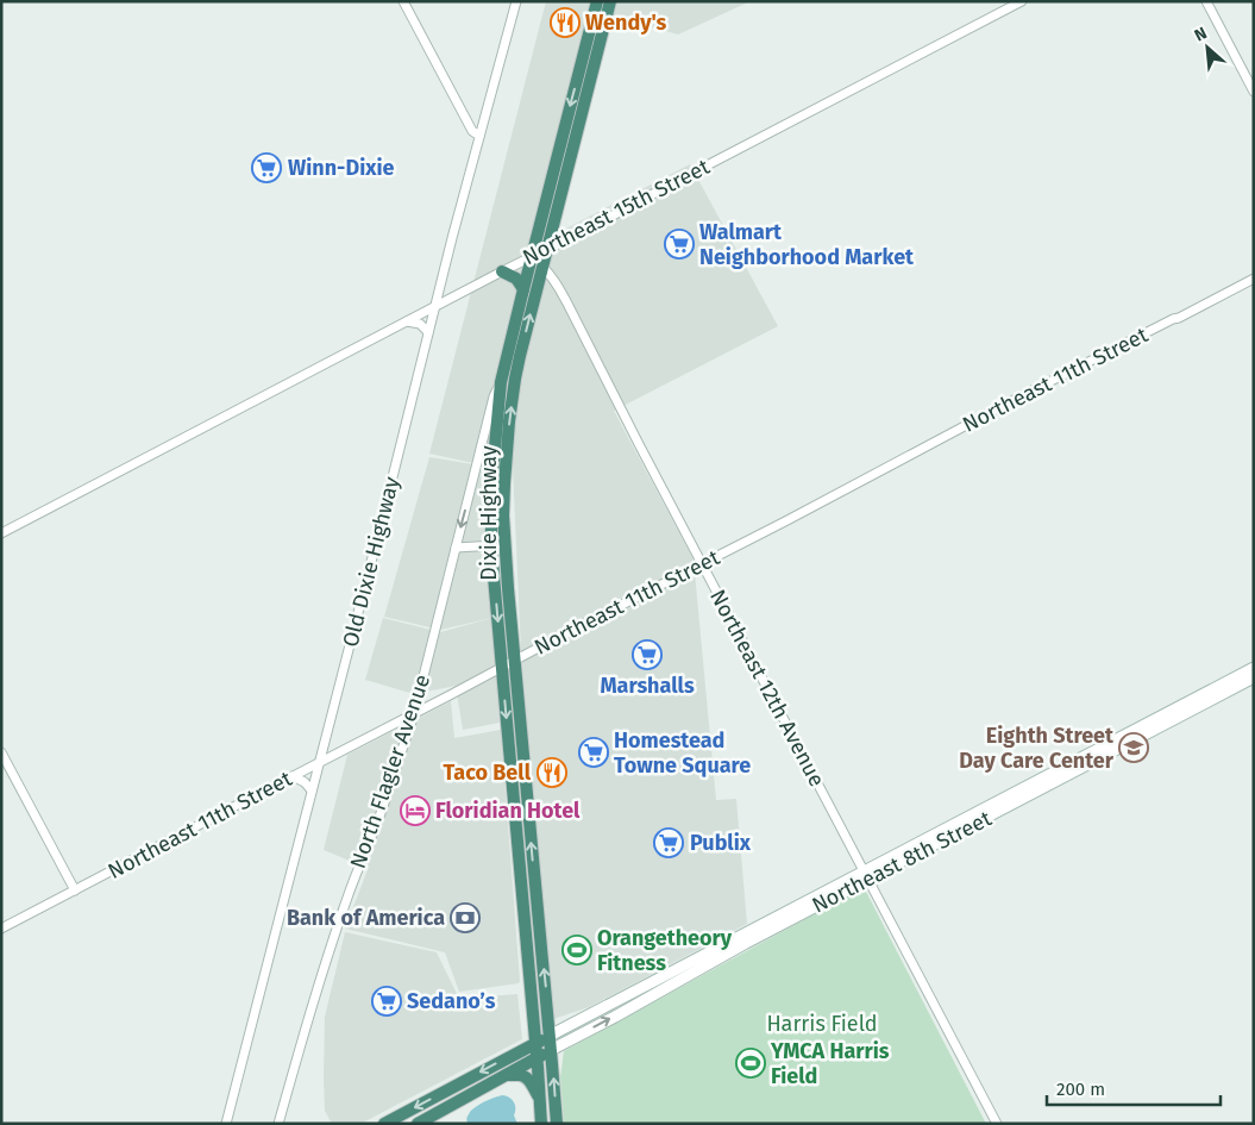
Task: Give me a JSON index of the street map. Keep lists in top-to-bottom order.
{
  "streets": {
    "highway": ["Dixie Highway"],
    "main road": ["Northeast 8th Street"],
    "street": [
      "Northeast 15th Street",
      "Northeast 11th Street",
      "Old Dixie Highway",
      "Northeast 12th Avenue",
      "North Flagler Avenue"
    ]
  },
  "crossings": [
    ["Northeast 15th Street", "Dixie Highway"],
    ["Northeast 15th Street", "Old Dixie Highway"],
    ["Northeast 15th Street", "Northeast 12th Avenue"],
    ["Northeast 11th Street", "Dixie Highway"],
    ["Northeast 11th Street", "Old Dixie Highway"],
    ["Northeast 11th Street", "Northeast 12th Avenue"],
    ["Northeast 11th Street", "North Flagler Avenue"],
    ["Dixie Highway", "Northeast 12th Avenue"],
    ["Dixie Highway", "Northeast 8th Street"],
    ["Northeast 12th Avenue", "Northeast 8th Street"]
  ],
  "parks": ["Harris Field"],
  "places": {
    "restaurant": ["Wendy's", "Taco Bell"],
    "supermarket": [
      "Winn-Dixie",
      "Walmart Neighborhood Market",
      "Marshalls",
      "Homestead Towne Square",
      "Publix",
      "Sedano’s"
    ],
    "school or university": ["Eighth Street Day Care Center"],
    "hotel": ["Floridian Hotel"],
    "bank": ["Bank of America"],
    "sports": ["Orangetheory Fitness", "YMCA Harris Field"]
  },
  "scale_bar": "200 m",
  "north": "top left"
}
